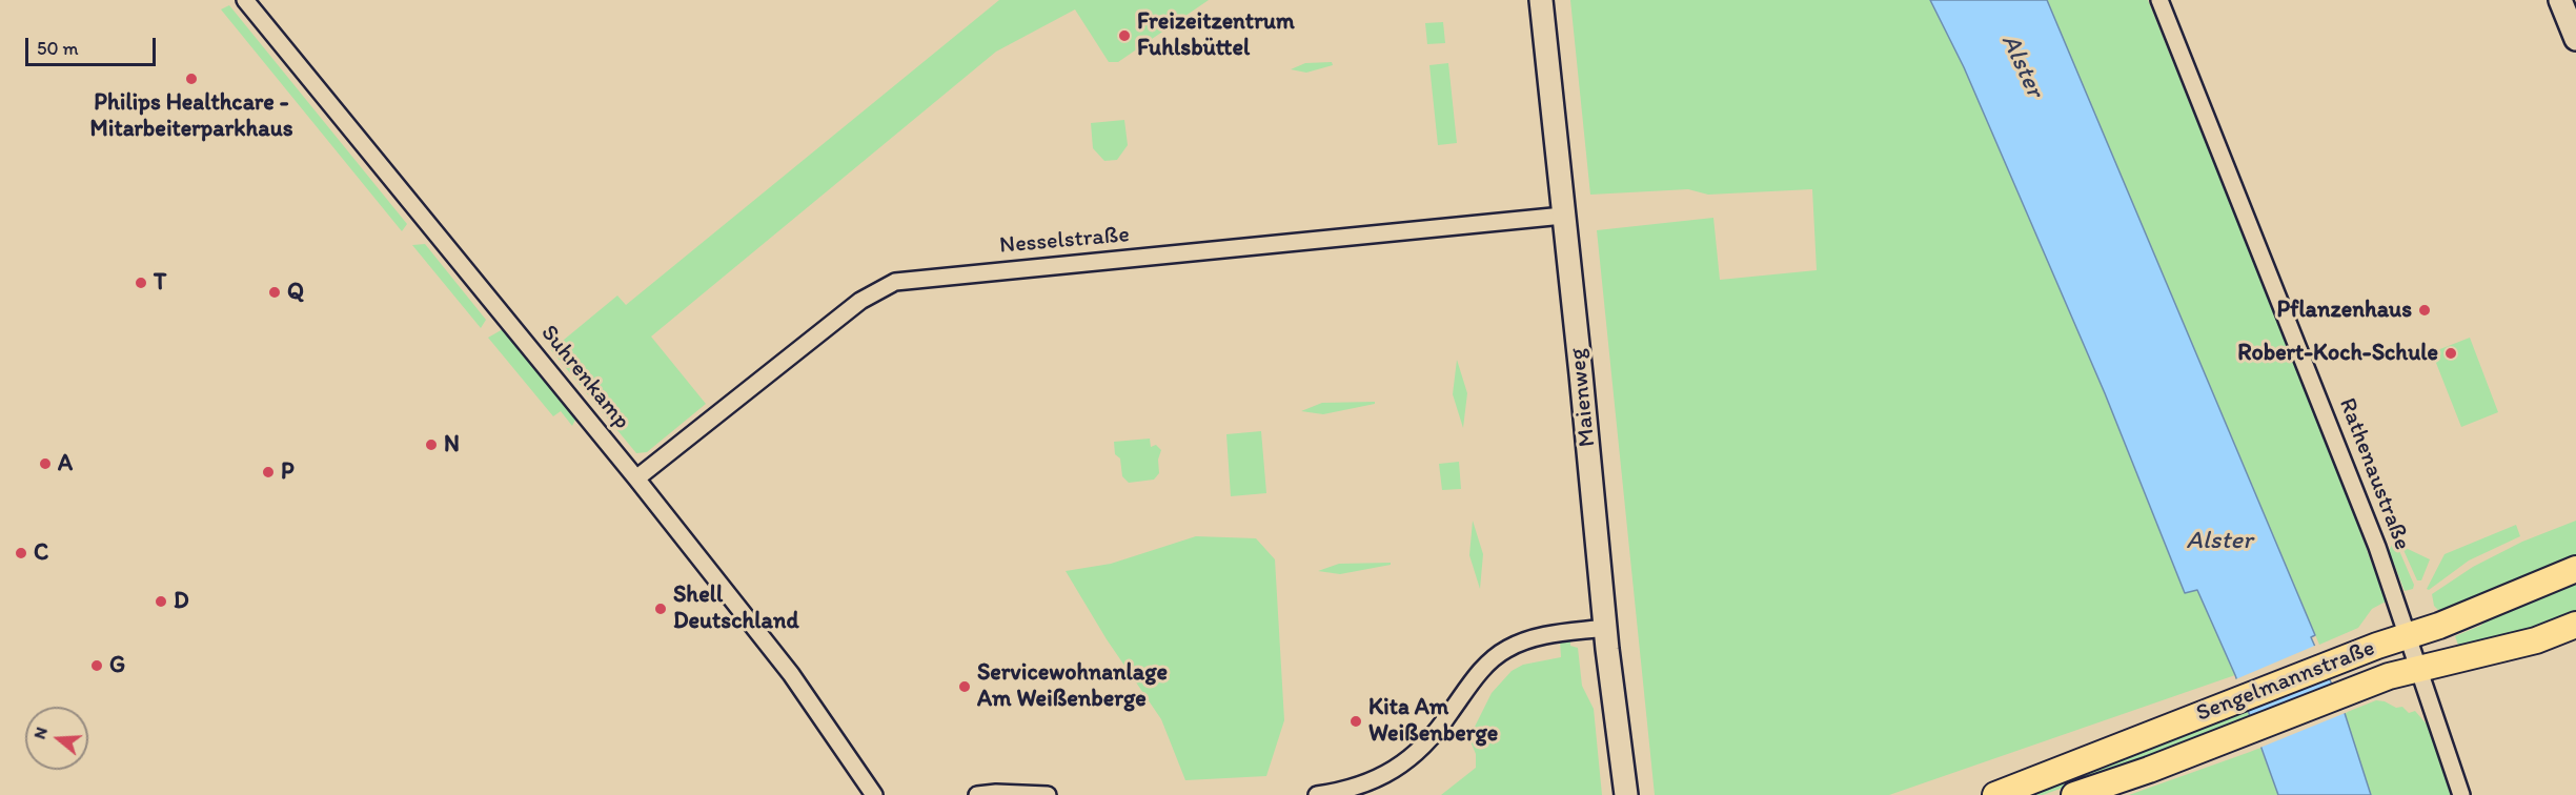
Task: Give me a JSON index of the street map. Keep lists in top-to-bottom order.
{
  "streets": {
    "main road": ["Sengelmannstraße"],
    "street": [
      "Nesselstraße",
      "Suhrenkamp",
      "Maienweg",
      "Rathenaustraße"
    ]
  },
  "crossings": [
    ["Nesselstraße", "Suhrenkamp"],
    ["Nesselstraße", "Maienweg"],
    ["Rathenaustraße", "Sengelmannstraße"]
  ],
  "water": ["Alster"],
  "places": [
    "Freizeitzentrum Fuhlsbüttel",
    "Philips Healthcare - Mitarbeiterparkhaus",
    "T",
    "Q",
    "Pflanzenhaus",
    "Robert-Koch-Schule",
    "N",
    "A",
    "P",
    "C",
    "D",
    "Shell Deutschland",
    "G",
    "Servicewohnanlage Am Weißenberge",
    "Kita Am Weißenberge"
  ],
  "scale_bar": "50 m",
  "north": "left"
}
